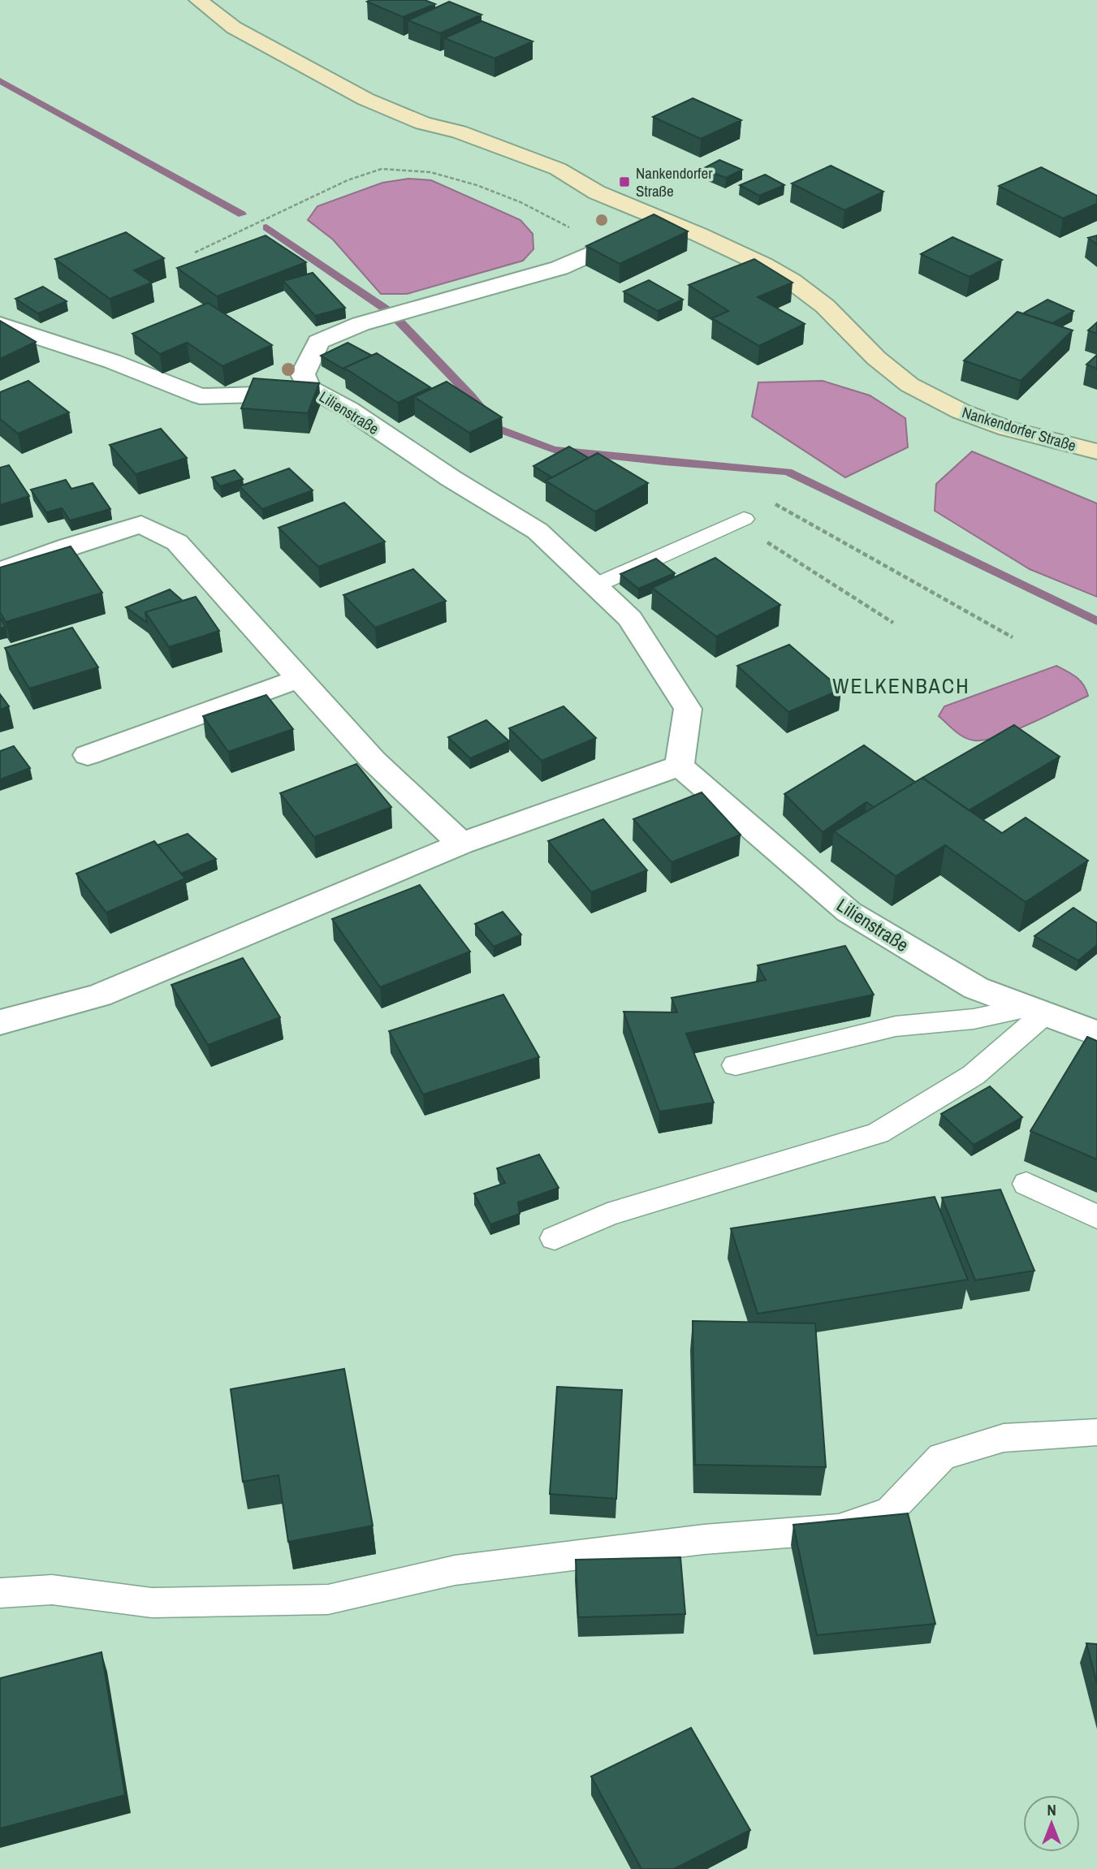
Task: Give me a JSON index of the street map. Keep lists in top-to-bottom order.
{
  "streets": {
    "main road": ["Nankendorfer Straße"],
    "street": ["Lilienstraße"]
  },
  "districts": ["WELKENBACH"],
  "places": {
    "transit": ["Nankendorfer Straße"]
  },
  "north": "top"
}
